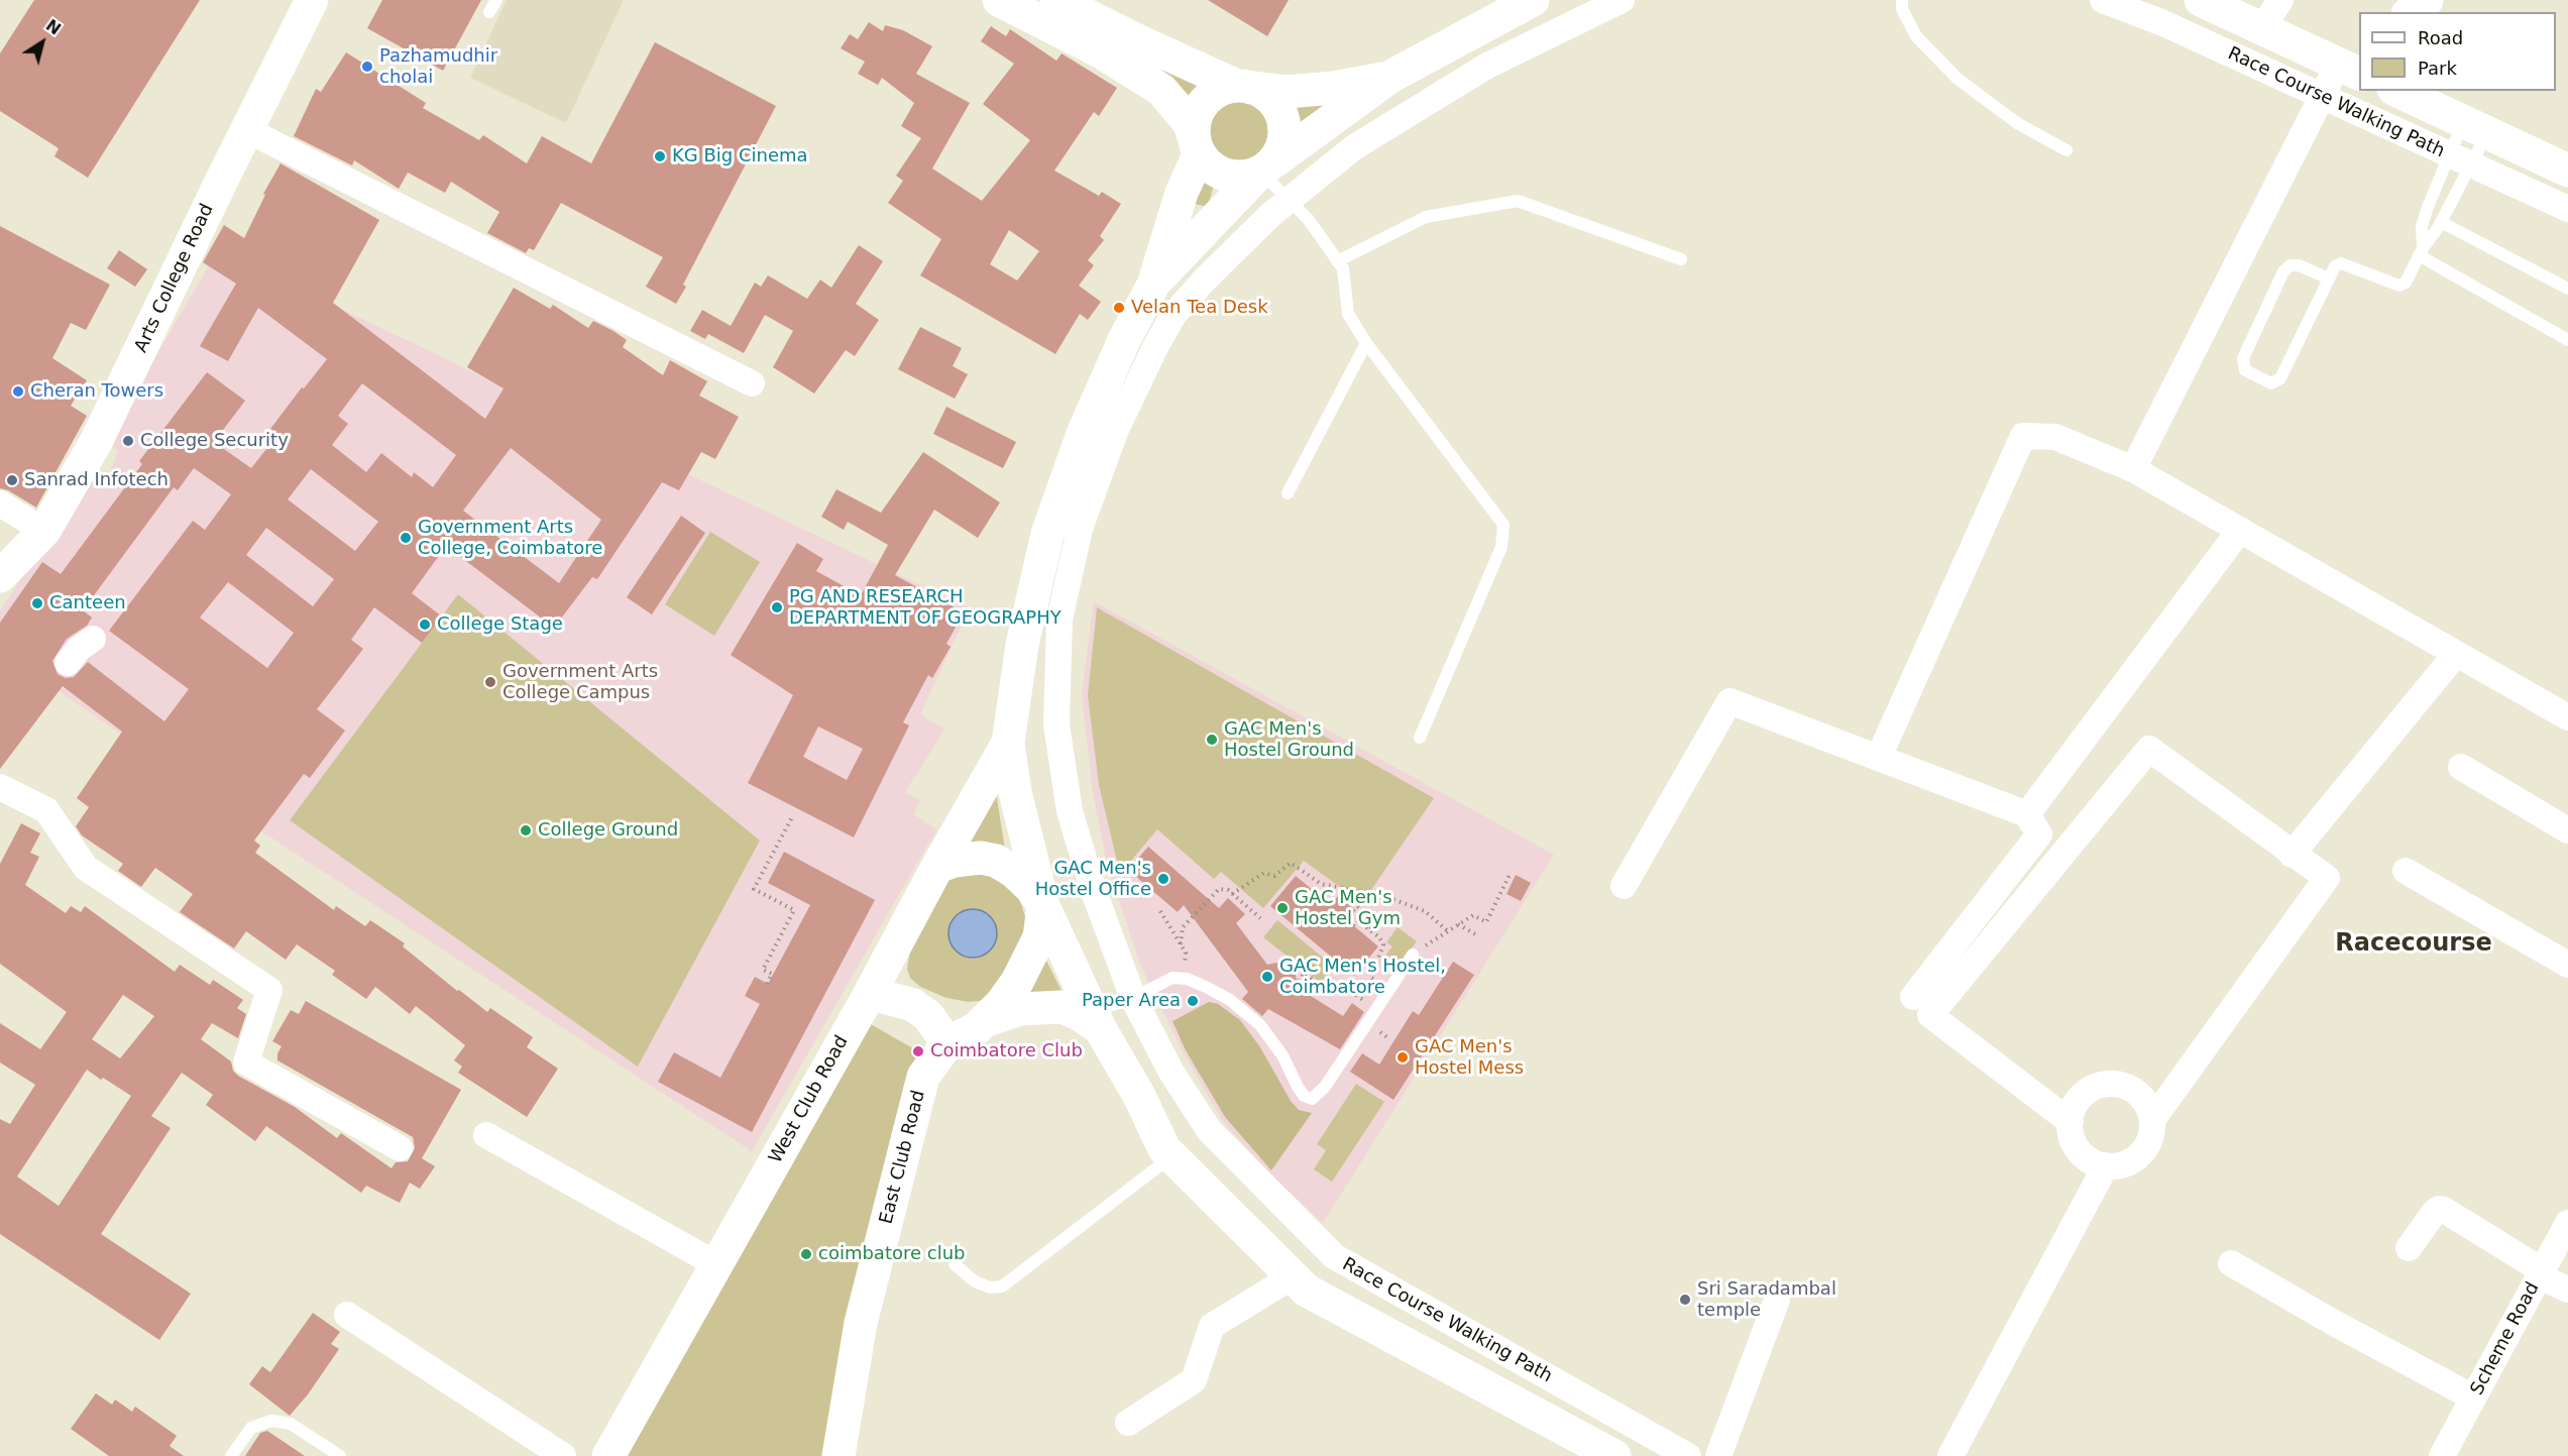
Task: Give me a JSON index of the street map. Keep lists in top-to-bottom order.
{
  "streets": {
    "street": [
      "Race Course Walking Path",
      "Arts College Road",
      "West Club Road",
      "East Club Road",
      "Scheme Road"
    ]
  },
  "districts": ["Racecourse"],
  "places": [
    "Pazhamudhir cholai",
    "KG Big Cinema",
    "Velan Tea Desk",
    "Cheran Towers",
    "College Security",
    "Sanrad Infotech",
    "Government Arts College, Coimbatore",
    "Canteen",
    "PG AND RESEARCH DEPARTMENT OF GEOGRAPHY",
    "College Stage",
    "Government Arts College Campus",
    "GAC Men's Hostel Ground",
    "College Ground",
    "GAC Men's Hostel Office",
    "GAC Men's Hostel Gym",
    "GAC Men's Hostel, Coimbatore",
    "Paper Area",
    "Coimbatore Club",
    "GAC Men's Hostel Mess",
    "coimbatore club",
    "Sri Saradambal temple"
  ],
  "legend": ["Road", "Park"],
  "north": "top right"
}
